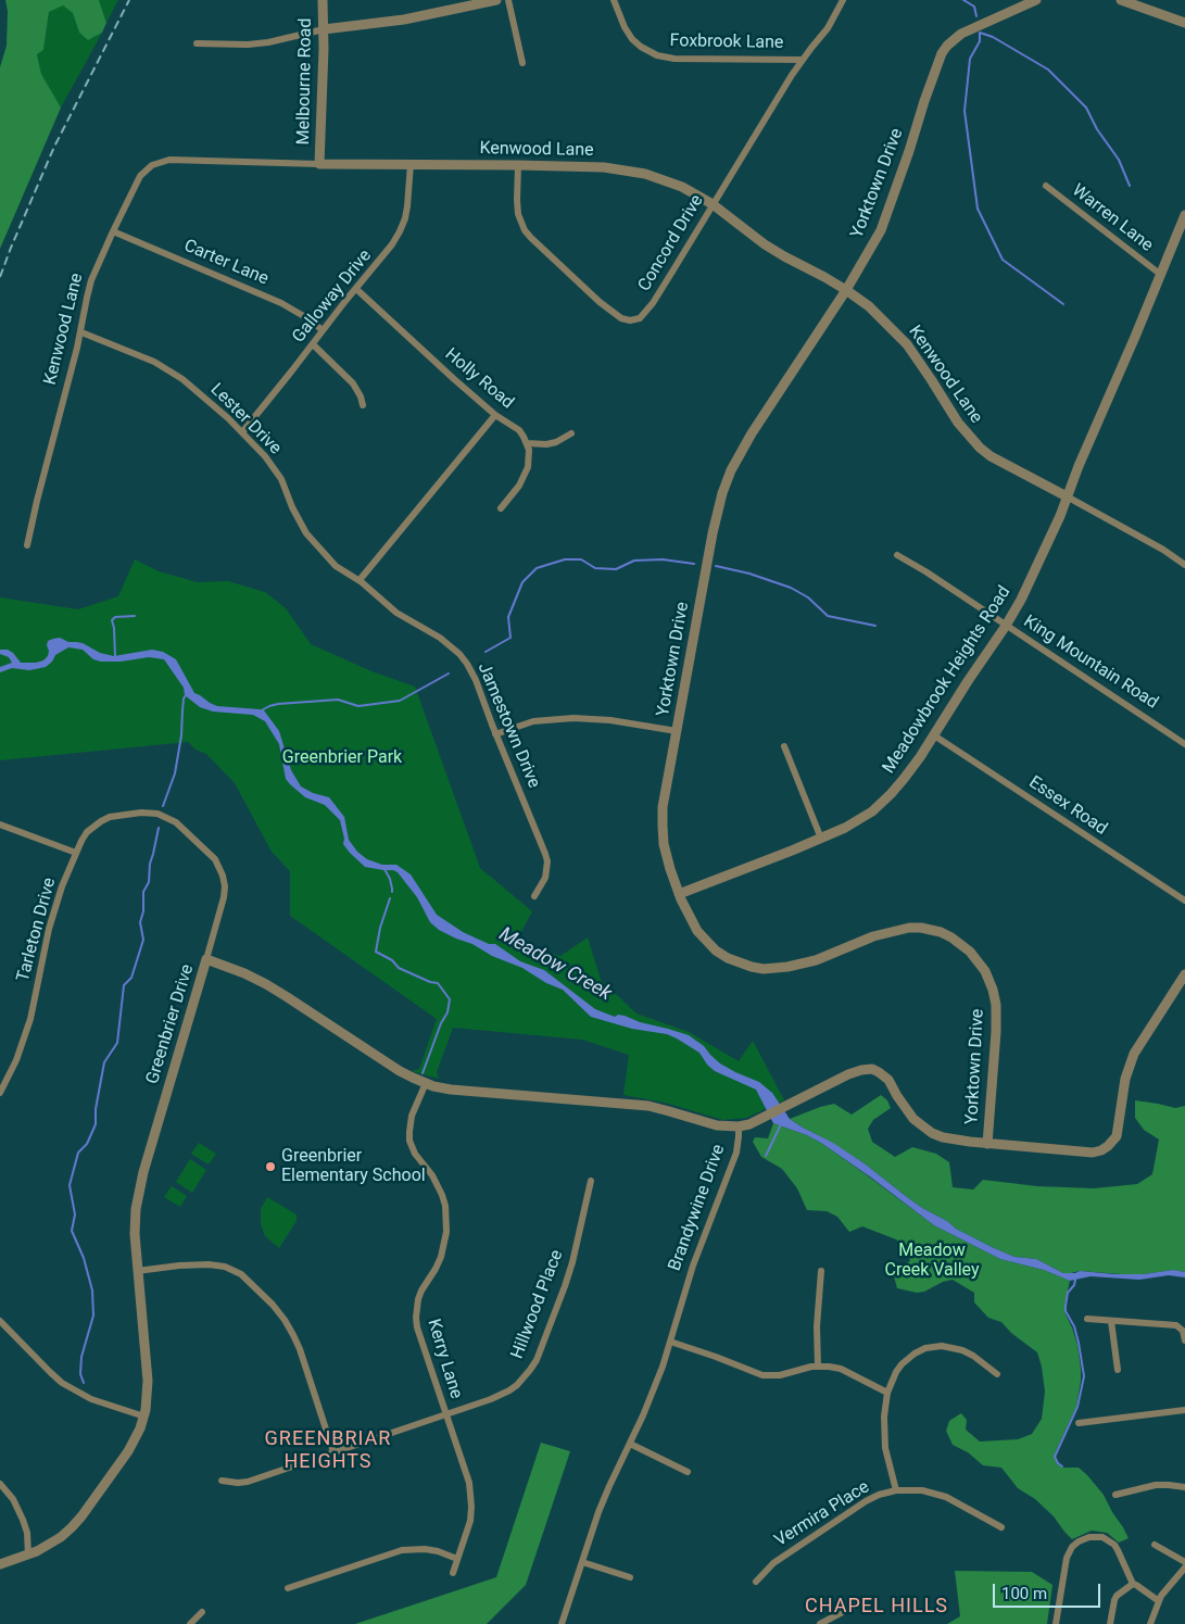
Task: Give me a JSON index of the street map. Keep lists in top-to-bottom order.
{
  "streets": {
    "street": [
      "Foxbrook Lane",
      "Melbourne Road",
      "Kenwood Lane",
      "Yorktown Drive",
      "Warren Lane",
      "Concord Drive",
      "Carter Lane",
      "Galloway Drive",
      "Holly Road",
      "Lester Drive",
      "King Mountain Road",
      "Meadowbrook Heights Road",
      "Jamestown Drive",
      "Essex Road",
      "Tarleton Drive",
      "Greenbrier Drive",
      "Brandywine Drive",
      "Hillwood Place",
      "Kerry Lane",
      "Vermira Place"
    ]
  },
  "crossings": [
    ["Foxbrook Lane", "Concord Drive"],
    ["Melbourne Road", "Kenwood Lane"],
    ["Kenwood Lane", "Yorktown Drive"],
    ["Kenwood Lane", "Concord Drive"],
    ["Kenwood Lane", "Carter Lane"],
    ["Kenwood Lane", "Galloway Drive"],
    ["Kenwood Lane", "Lester Drive"],
    ["Kenwood Lane", "Meadowbrook Heights Road"],
    ["Yorktown Drive", "Meadowbrook Heights Road"],
    ["Yorktown Drive", "Brandywine Drive"],
    ["Warren Lane", "Meadowbrook Heights Road"],
    ["Carter Lane", "Galloway Drive"],
    ["Galloway Drive", "Holly Road"],
    ["Galloway Drive", "Lester Drive"],
    ["Lester Drive", "Jamestown Drive"],
    ["King Mountain Road", "Meadowbrook Heights Road"],
    ["Meadowbrook Heights Road", "Essex Road"],
    ["Tarleton Drive", "Greenbrier Drive"],
    ["Greenbrier Drive", "Brandywine Drive"],
    ["Greenbrier Drive", "Kerry Lane"],
    ["Hillwood Place", "Kerry Lane"]
  ],
  "districts": ["GREENBRIAR HEIGHTS", "CHAPEL HILLS"],
  "water": ["Meadow Creek"],
  "parks": ["Greenbrier Park", "Meadow Creek Valley"],
  "places": ["Greenbrier Elementary School"],
  "scale_bar": "100 m"
}
